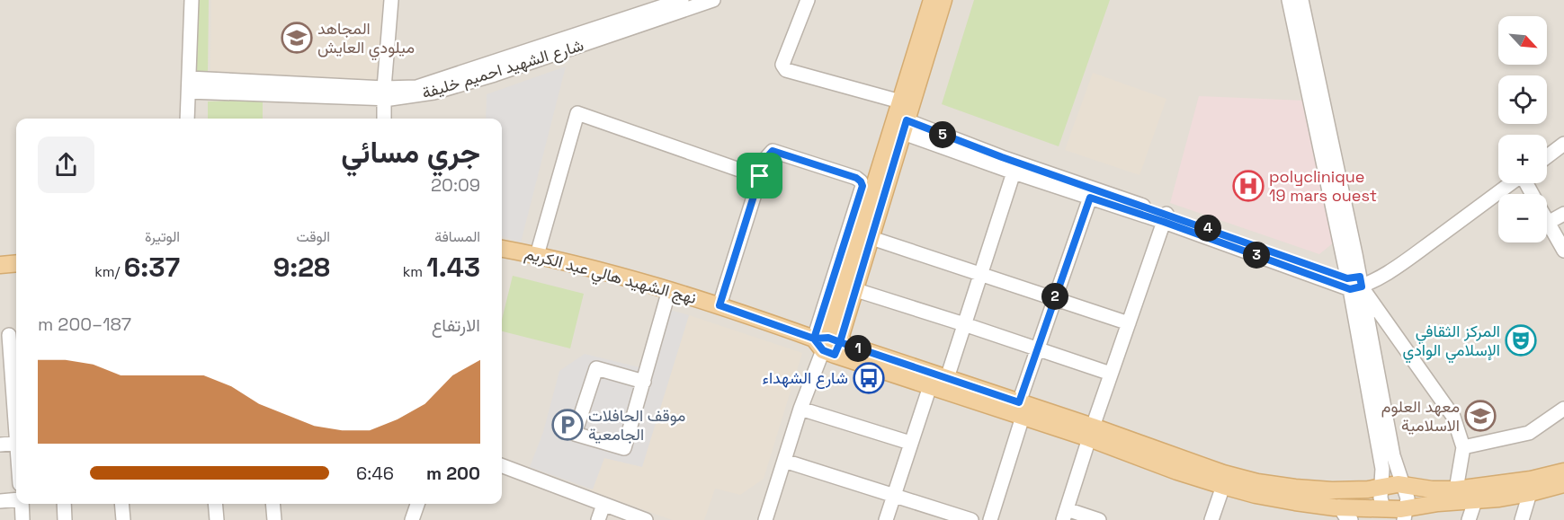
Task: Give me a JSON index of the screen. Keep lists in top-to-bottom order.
{
  "streets": {
    "main road": ["نهج الشهيد هالي عبد الكريم"],
    "street": ["شارع الشهيد احميم خليفة"]
  },
  "places": {
    "school or university": ["المجاهد ميلودي العايش", "معهد العلوم الاسلامية"],
    "hospital": ["polyclinique 19 mars ouest"],
    "theatre": ["المركز الثقافي الإسلامي الوادي"],
    "bus stop": ["شارع الشهداء"],
    "parking": ["موقف الحافلات الجامعية"]
  },
  "north": "bottom right",
  "page": {
    "map_buttons": ["+", "−"],
    "heading": ["جري مسائي", "20:09"],
    "pins": [
      "5",
      "4",
      "3",
      "2",
      "1"
    ],
    "stats": [
      ["المسافة", "1.43 km"],
      ["الوقت", "9:28"],
      ["الوتيرة", "6:37 /km"]
    ],
    "chart": ["الارتفاع", "187–200 m"],
    "list": [
      {
        "name": "200 m",
        "note": "6:46"
      }
    ]
  }
}
